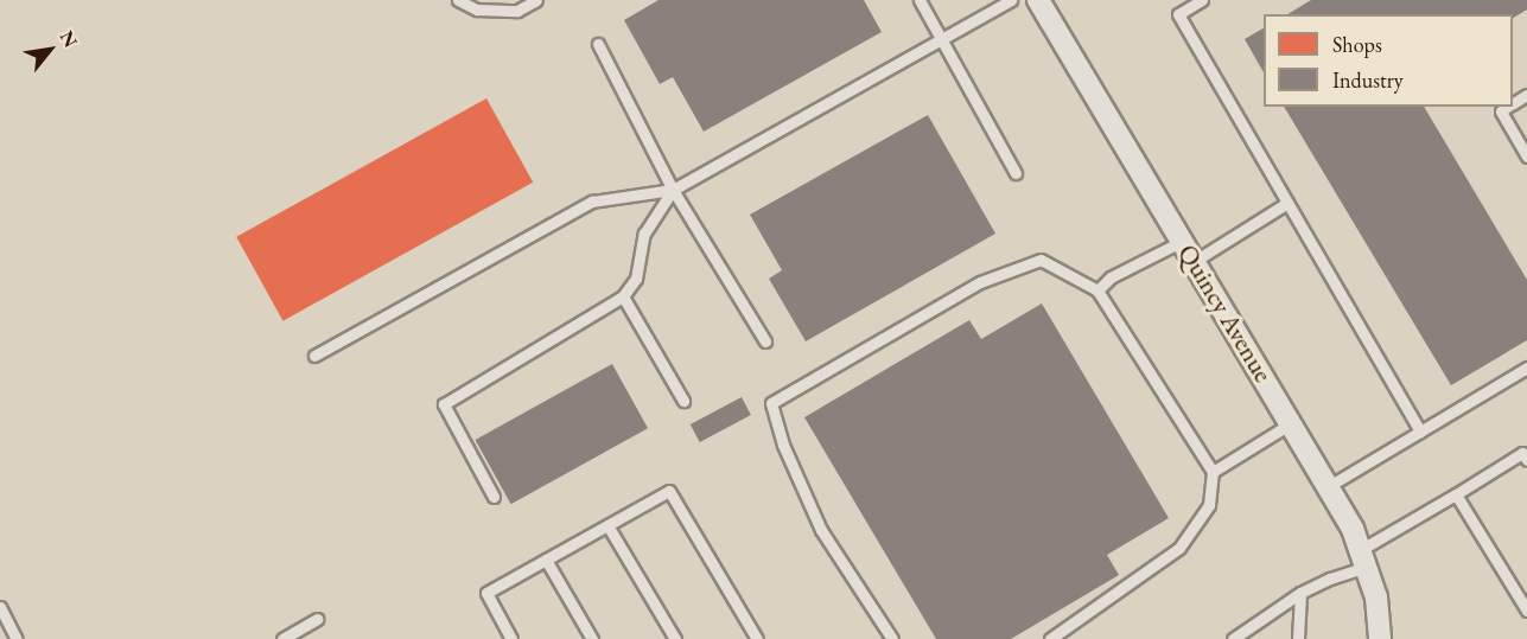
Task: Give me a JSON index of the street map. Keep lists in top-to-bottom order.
{
  "streets": {
    "street": ["Quincy Avenue"]
  },
  "legend": ["Shops", "Industry"],
  "north": "top right"
}
